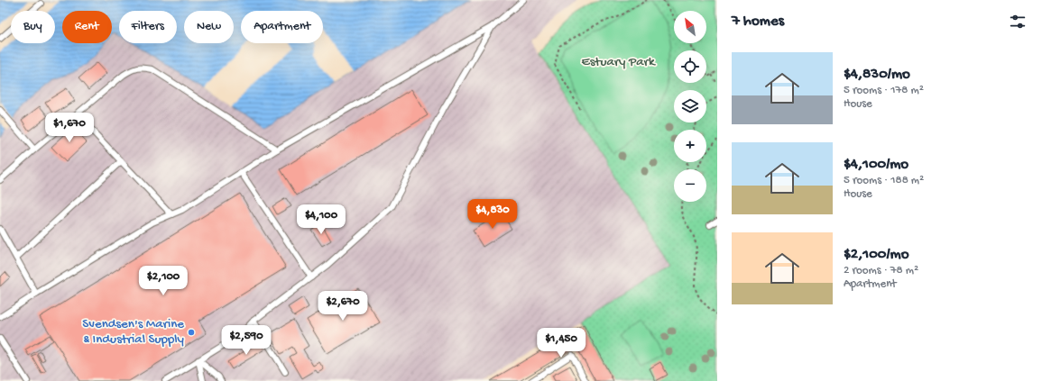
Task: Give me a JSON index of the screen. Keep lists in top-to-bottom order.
{
  "parks": ["Estuary Park"],
  "places": ["Svendsen's Marine & Industrial Supply"],
  "north": "top left",
  "page": {
    "heading": "7 homes",
    "map_buttons": ["+", "−"],
    "chip": [
      "Buy",
      "Rent",
      "Filters",
      "New",
      "Apartment"
    ],
    "list": [
      {
        "name": "$4,830/mo",
        "note": "5 rooms · 178 m² · House"
      },
      {
        "name": "$4,100/mo",
        "note": "5 rooms · 188 m² · House"
      },
      {
        "name": "$2,100/mo",
        "note": "2 rooms · 78 m² · Apartment"
      }
    ],
    "price": [
      "$1,670",
      "$4,830",
      "$4,100",
      "$2,100",
      "$2,670",
      "$2,590",
      "$1,450"
    ]
  }
}
